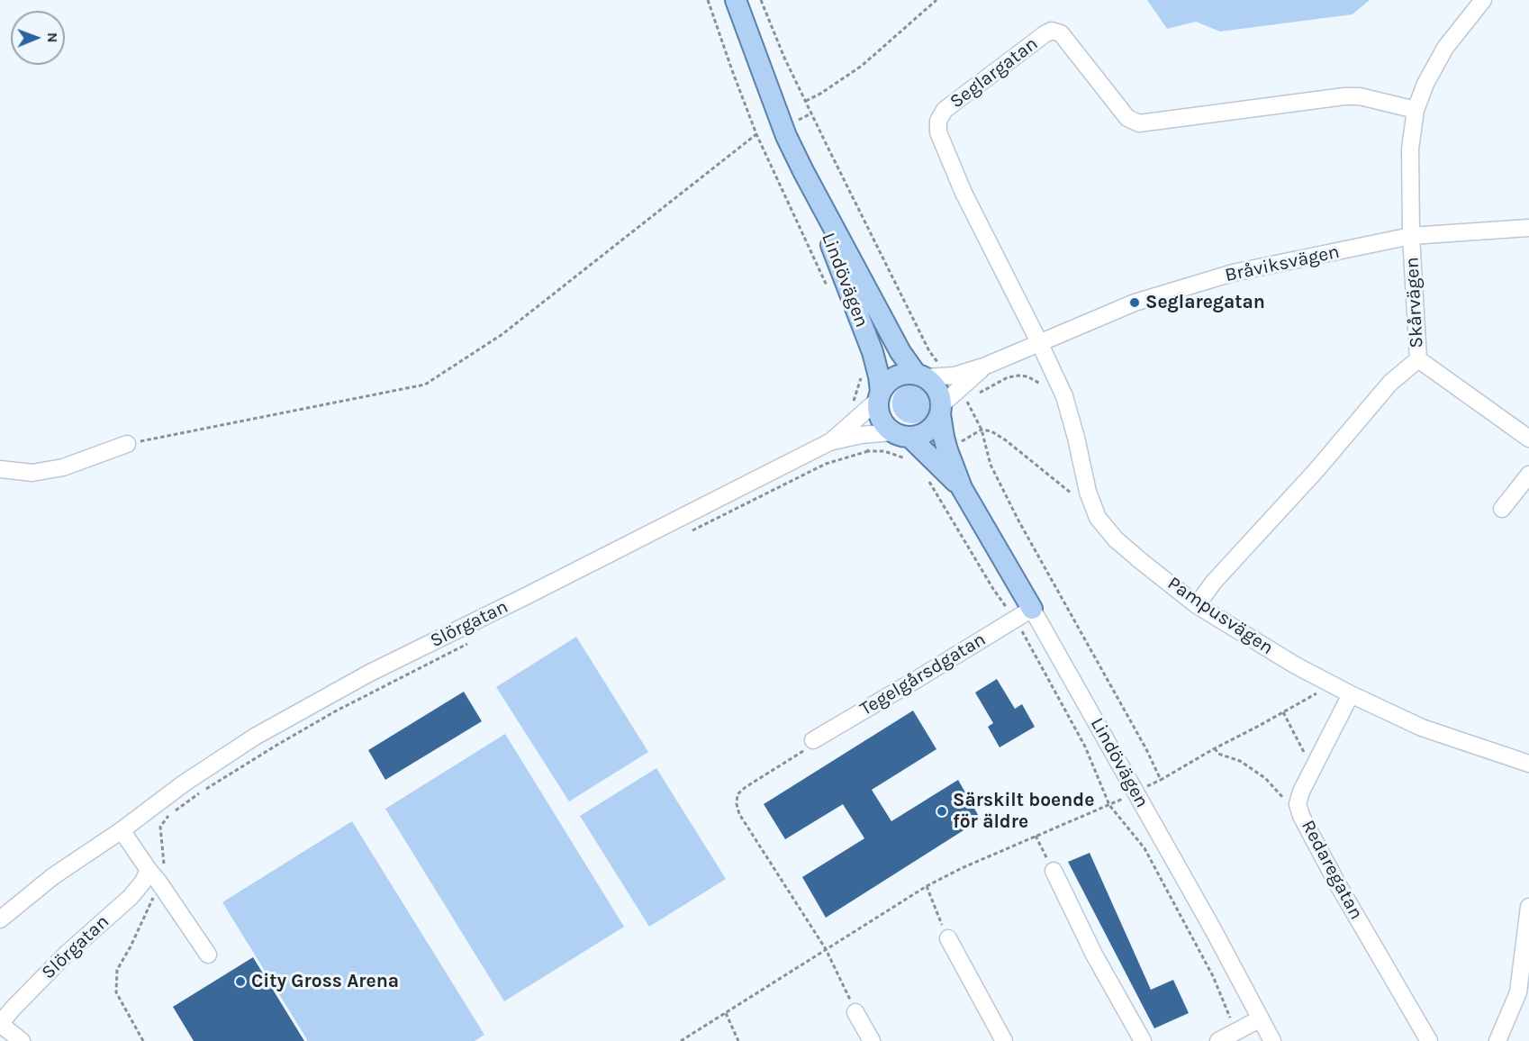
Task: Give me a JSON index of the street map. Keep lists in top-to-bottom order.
{
  "streets": {
    "main road": ["Lindövägen"],
    "street": [
      "Seglargatan",
      "Bråviksvägen",
      "Skårvägen",
      "Pampusvägen",
      "Slörgatan",
      "Tegelgårsdgatan",
      "Redaregatan"
    ]
  },
  "crossings": [
    ["Seglargatan", "Bråviksvägen"],
    ["Seglargatan", "Skårvägen"],
    ["Seglargatan", "Pampusvägen"],
    ["Bråviksvägen", "Lindövägen"],
    ["Bråviksvägen", "Skårvägen"],
    ["Bråviksvägen", "Pampusvägen"],
    ["Bråviksvägen", "Slörgatan"],
    ["Lindövägen", "Slörgatan"],
    ["Lindövägen", "Tegelgårsdgatan"],
    ["Skårvägen", "Pampusvägen"],
    ["Pampusvägen", "Redaregatan"]
  ],
  "places": ["Seglaregatan", "Särskilt boende för äldre", "City Gross Arena"],
  "north": "right"
}
